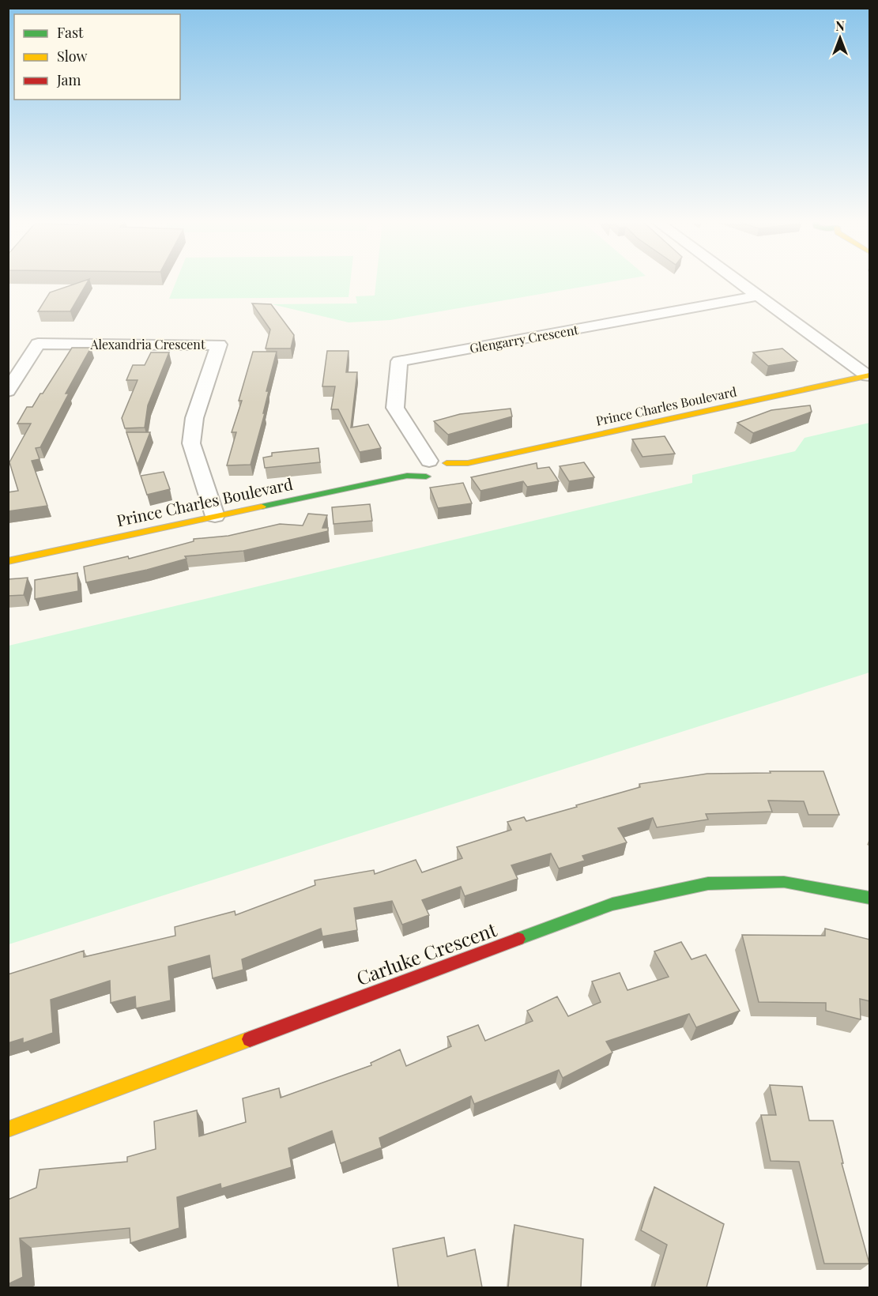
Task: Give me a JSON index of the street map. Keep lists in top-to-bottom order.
{
  "streets": {
    "street": [
      "Glengarry Crescent",
      "Alexandria Crescent",
      "Prince Charles Boulevard",
      "Carluke Crescent"
    ]
  },
  "crossings": [
    ["Glengarry Crescent", "Prince Charles Boulevard"],
    ["Alexandria Crescent", "Prince Charles Boulevard"]
  ],
  "legend": ["Fast", "Slow", "Jam"],
  "north": "top"
}
